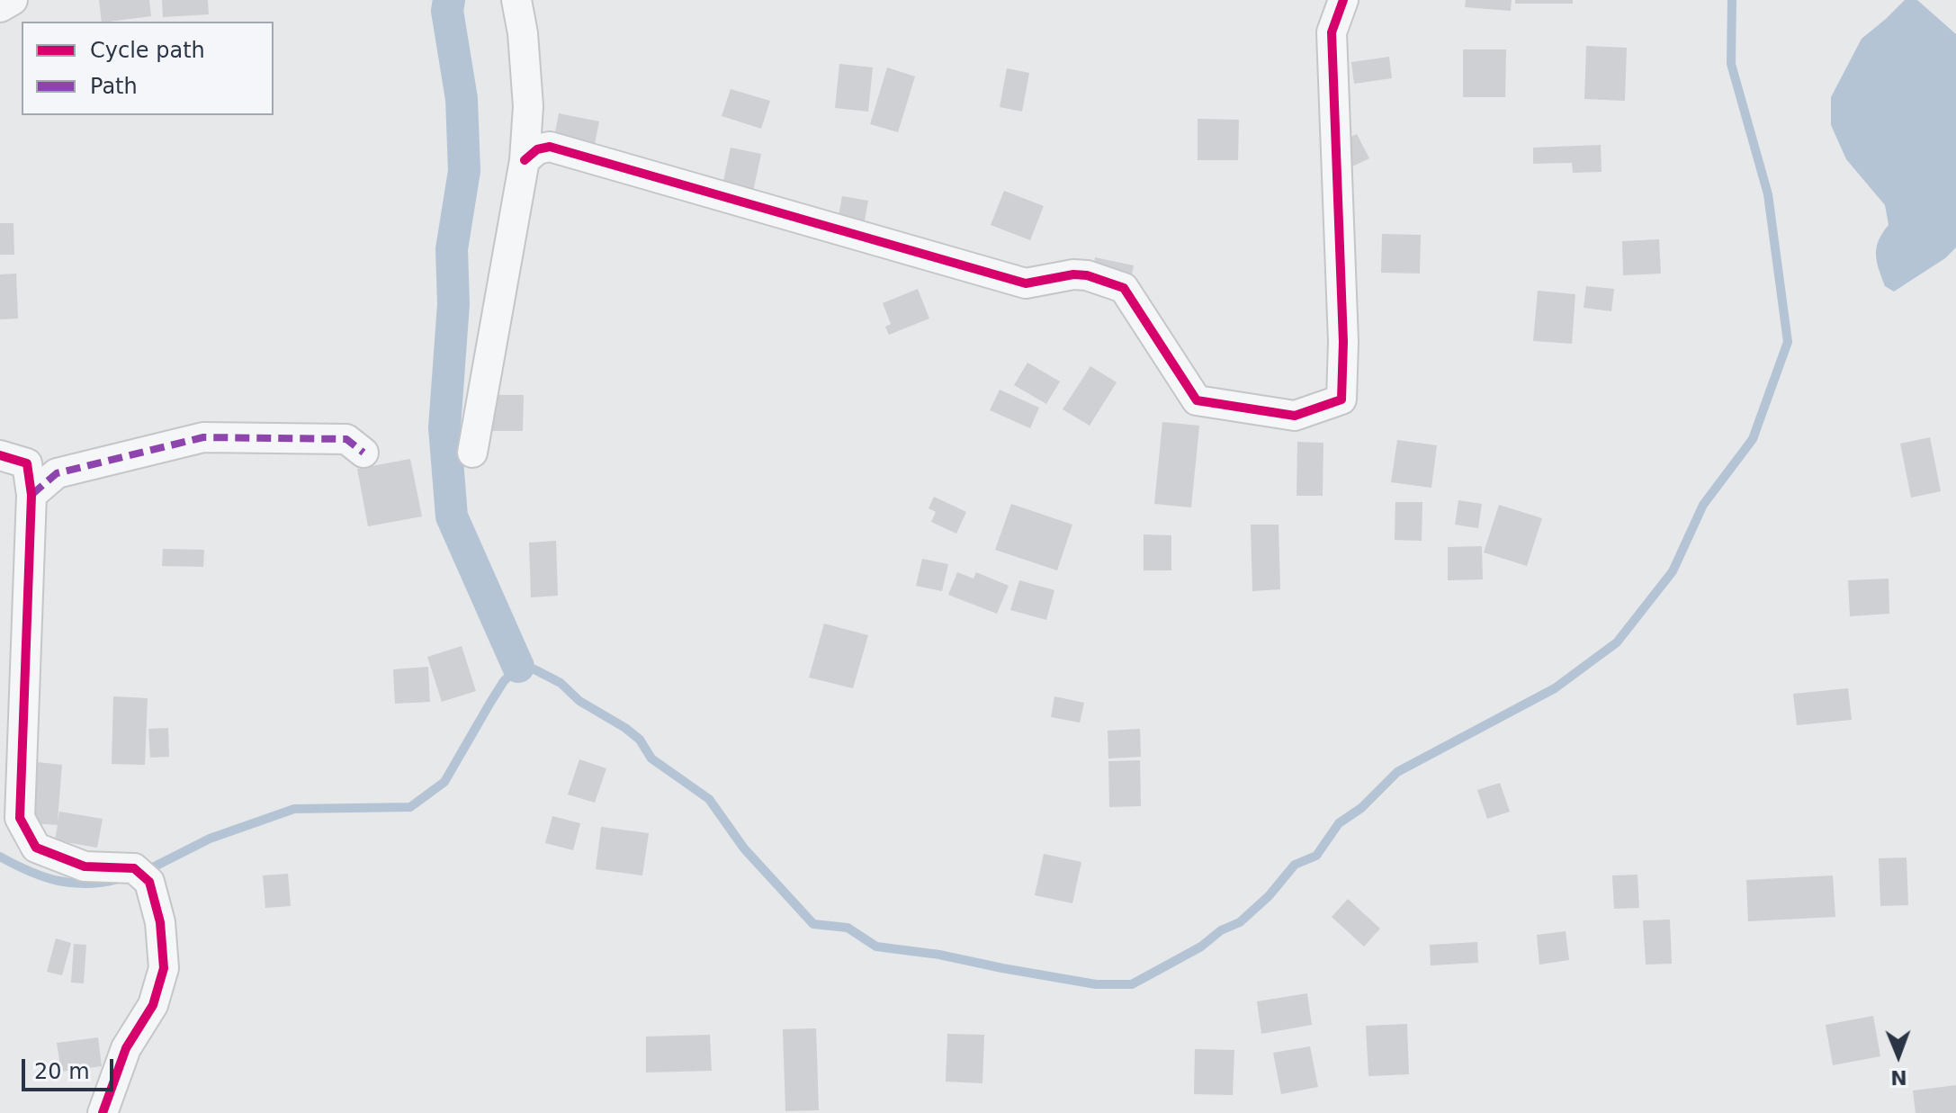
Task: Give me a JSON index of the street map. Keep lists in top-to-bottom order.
{
  "legend": ["Cycle path", "Path"],
  "scale_bar": "20 m",
  "north": "bottom"
}
